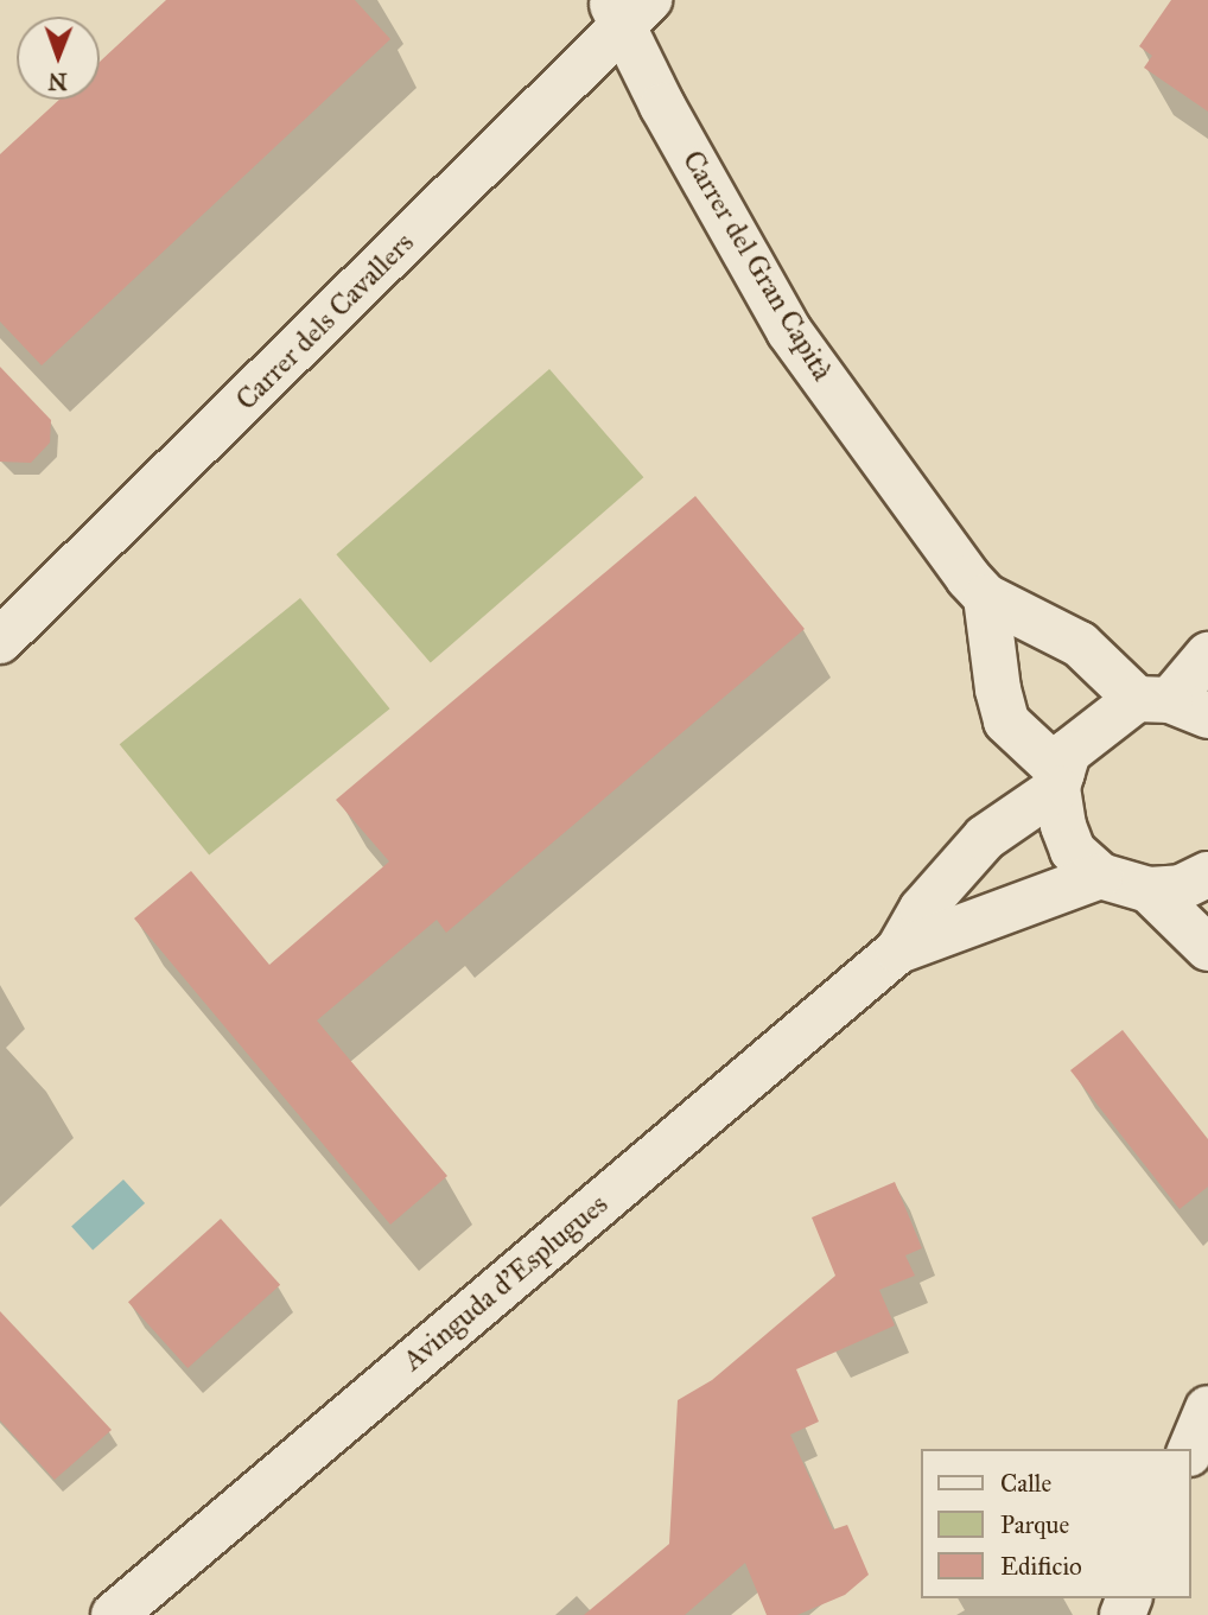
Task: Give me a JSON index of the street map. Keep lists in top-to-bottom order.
{
  "streets": {
    "street": ["Carrer del Gran Capità", "Carrer dels Cavallers", "Avinguda d'Esplugues"]
  },
  "crossings": [
    ["Carrer del Gran Capità", "Carrer dels Cavallers"],
    ["Carrer del Gran Capità", "Avinguda d'Esplugues"]
  ],
  "legend": ["Calle", "Parque", "Edificio"],
  "north": "bottom"
}
